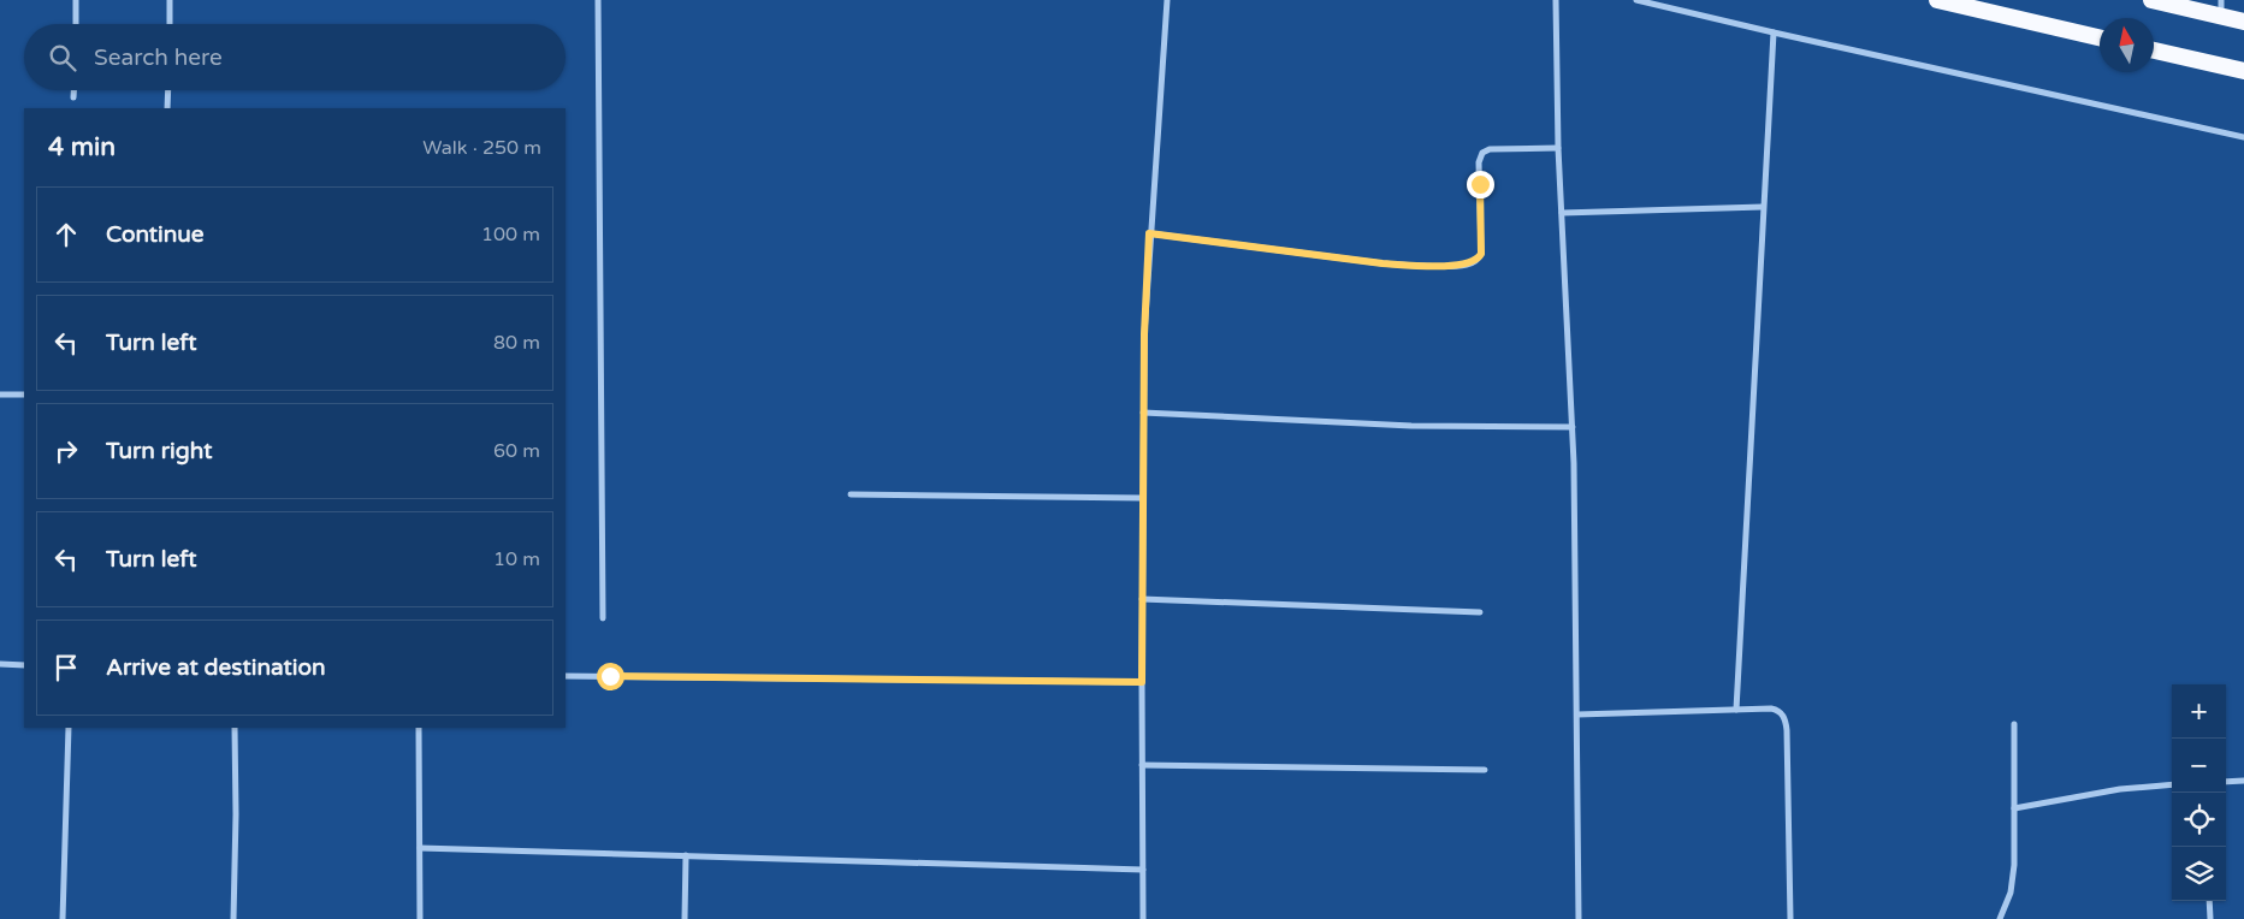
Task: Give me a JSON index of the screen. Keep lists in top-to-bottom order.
{
  "north": "top",
  "page": {
    "search": "Search here",
    "heading": ["4 min", "Walk · 250 m"],
    "list": [
      ["Continue", "100 m"],
      ["Turn left", "80 m"],
      ["Turn right", "60 m"],
      ["Turn left", "10 m"],
      "Arrive at destination"
    ],
    "map_buttons": ["+", "−"]
  }
}
